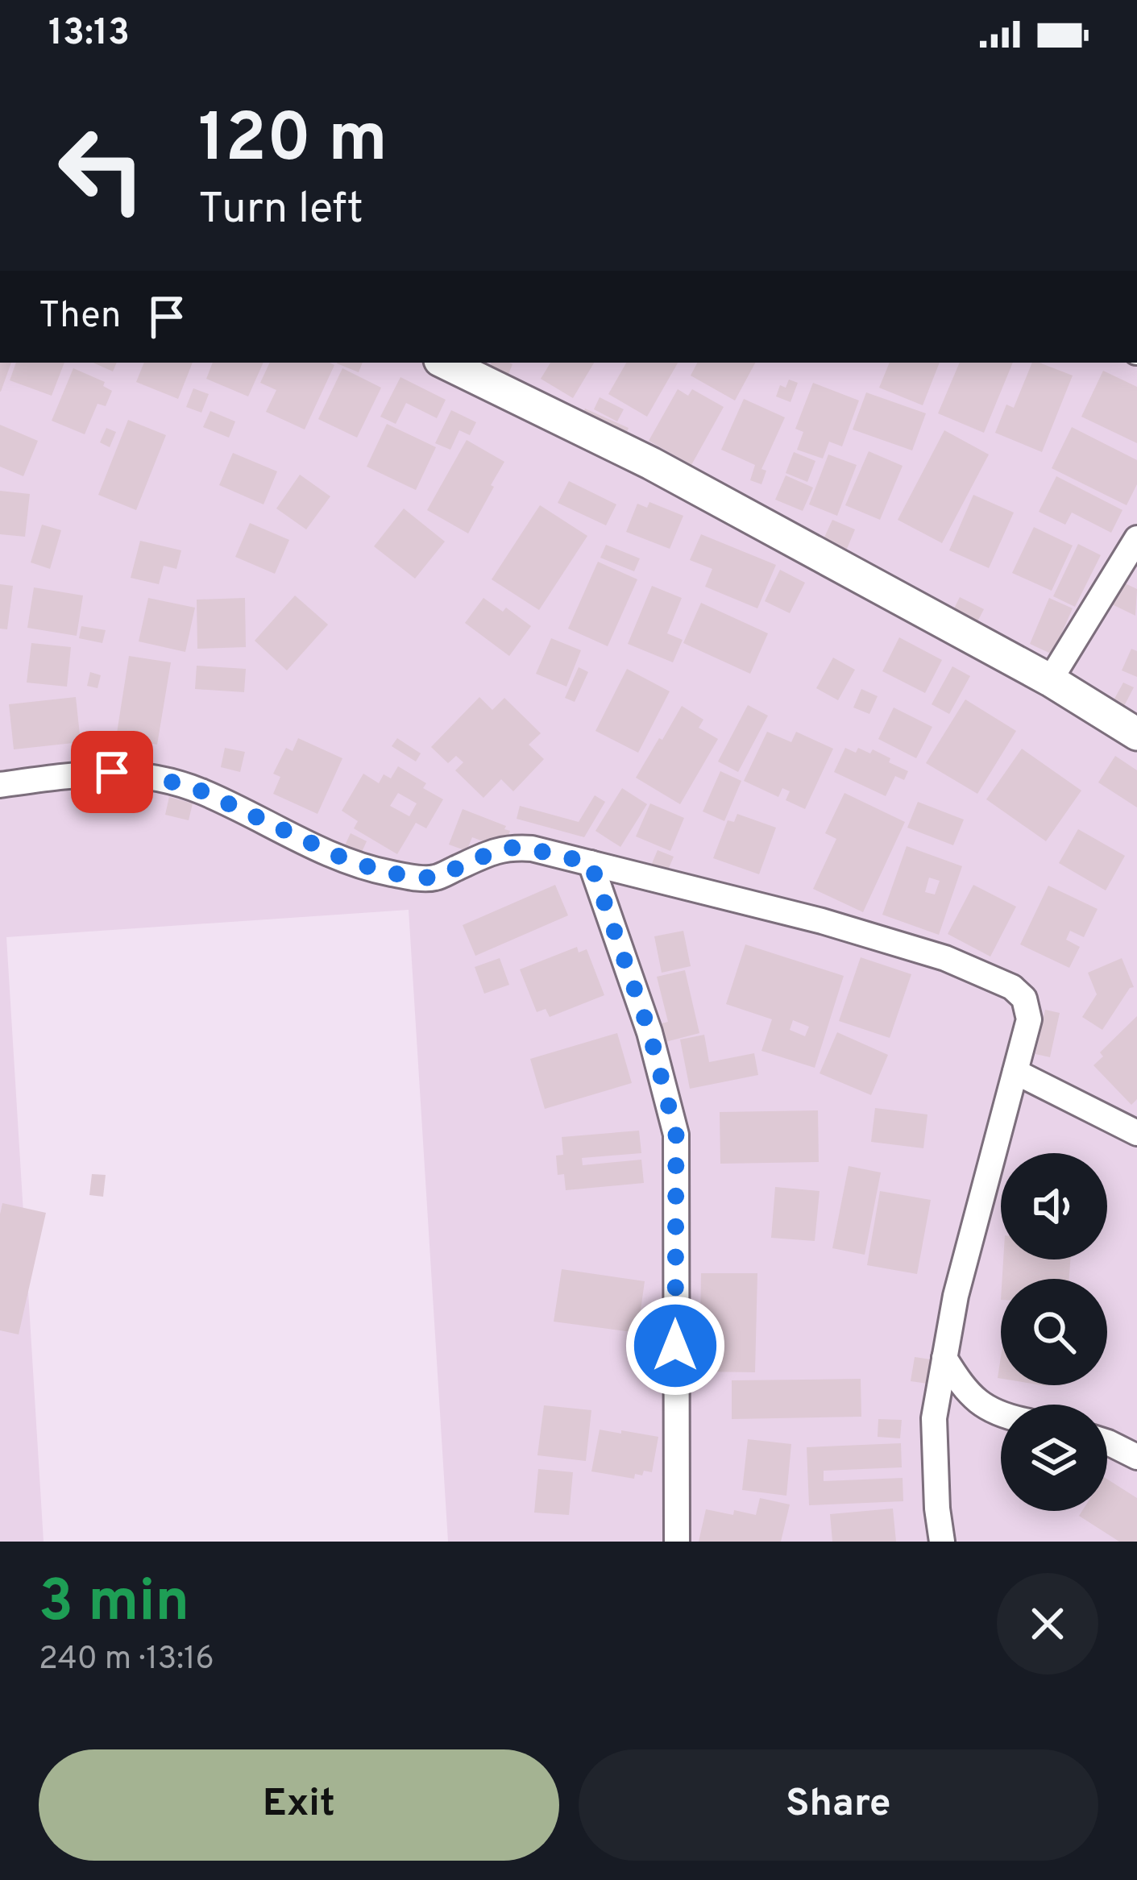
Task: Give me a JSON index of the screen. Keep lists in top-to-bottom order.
{
  "page": {
    "status": "13:13",
    "turn": ["120 m", "Turn left"],
    "then": "Then",
    "heading": ["3 min", "240 m · 13:16"],
    "buttons": ["Exit", "Share"]
  }
}
